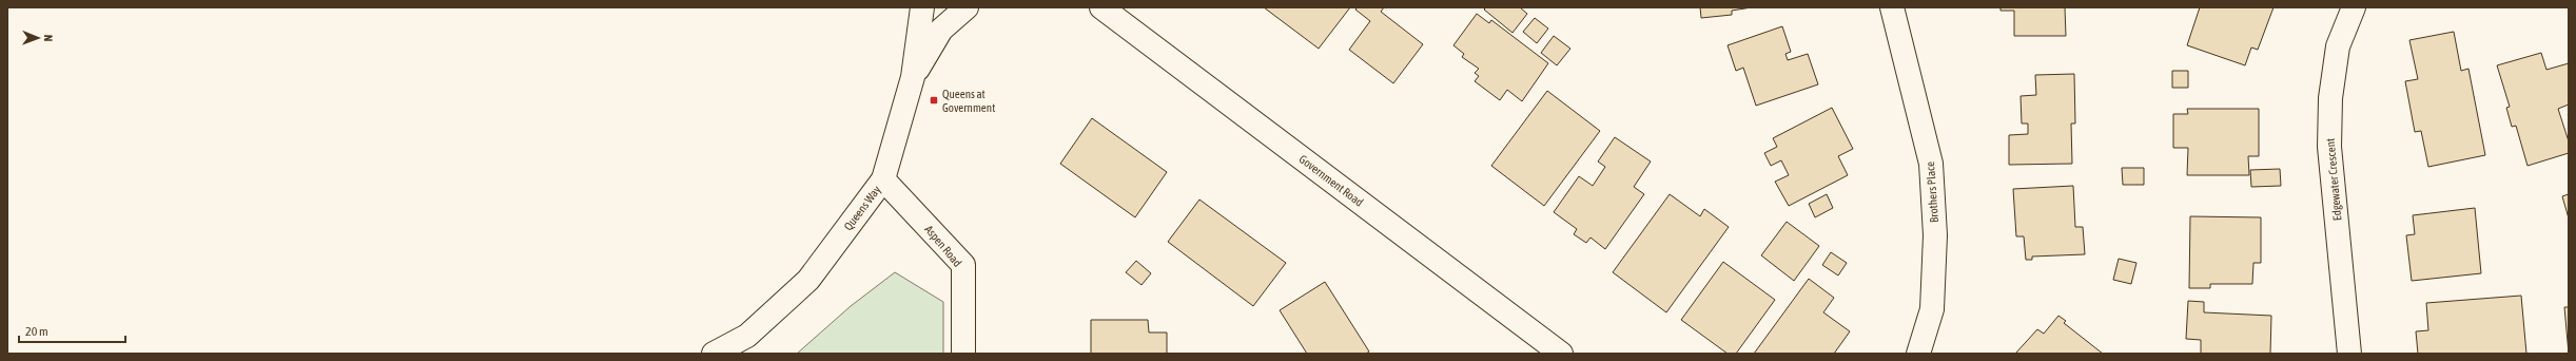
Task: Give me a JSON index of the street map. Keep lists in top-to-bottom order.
{
  "streets": {
    "street": [
      "Edgewater Crescent",
      "Government Road",
      "Brothers Place",
      "Queens Way",
      "Aspen Road"
    ]
  },
  "crossings": [
    ["Queens Way", "Aspen Road"]
  ],
  "places": {
    "transit": ["Queens at Government"]
  },
  "scale_bar": "20 m",
  "north": "right"
}
